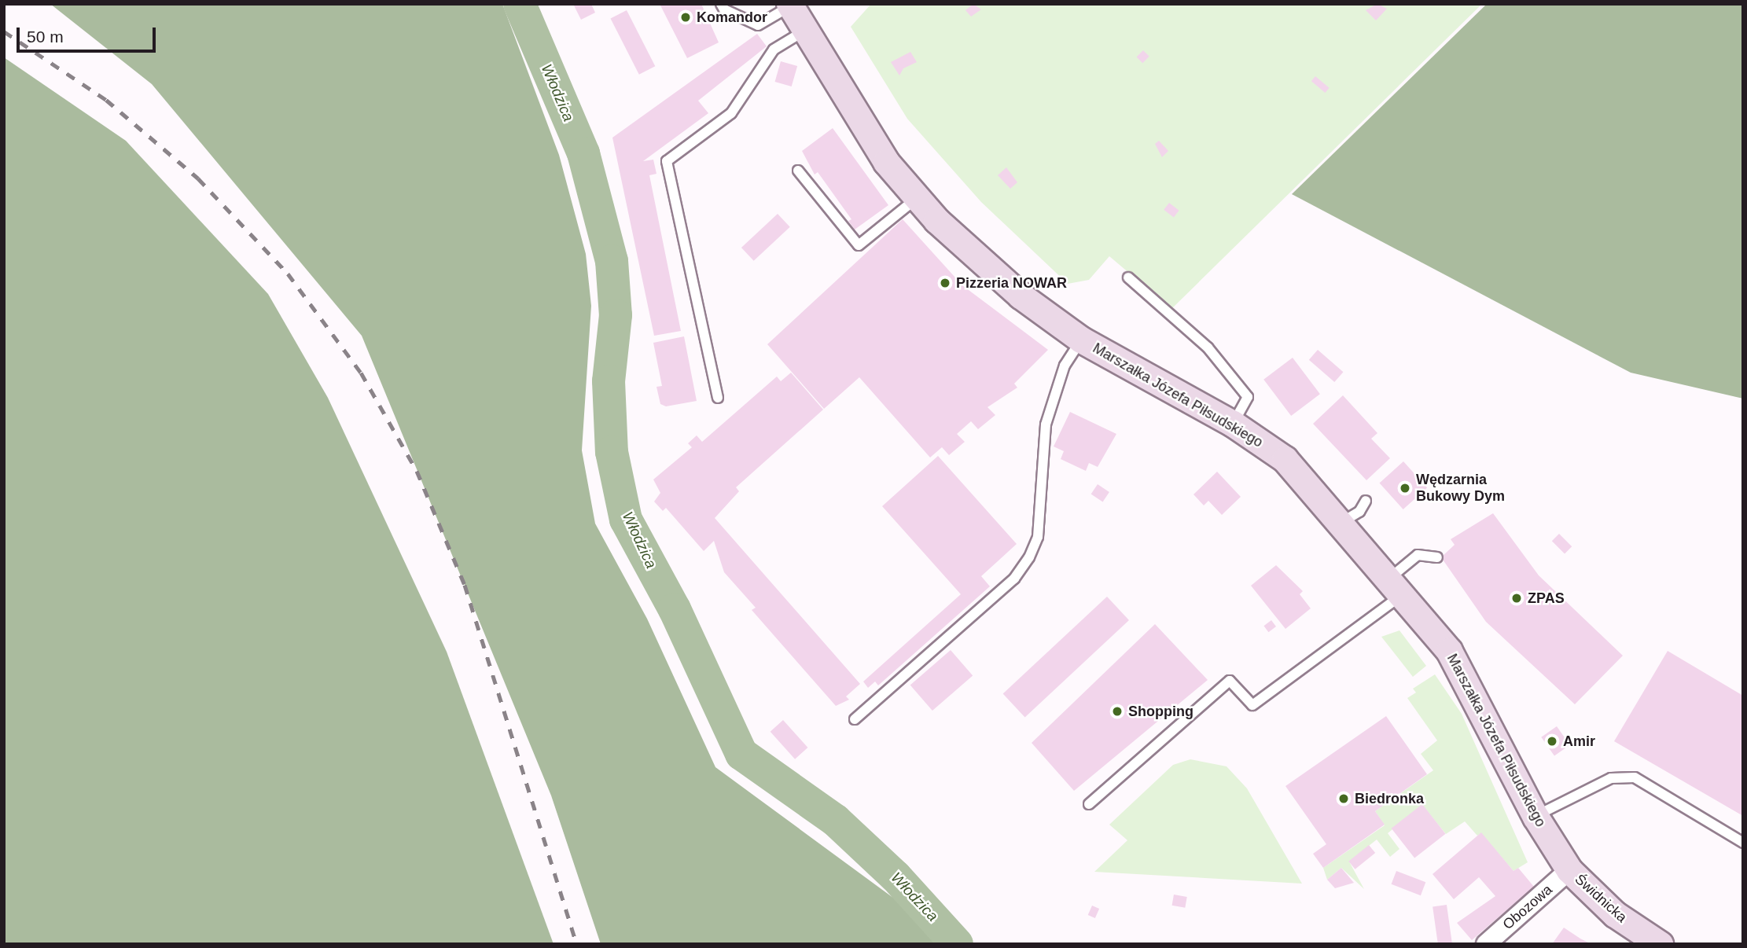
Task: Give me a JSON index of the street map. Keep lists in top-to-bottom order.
{
  "streets": {
    "street": ["Marszałka Józefa Piłsudskiego", "Świdnicka", "Obozowa"]
  },
  "crossings": [
    ["Marszałka Józefa Piłsudskiego", "Świdnicka"],
    ["Marszałka Józefa Piłsudskiego", "Obozowa"],
    ["Świdnicka", "Obozowa"]
  ],
  "water": ["Włodzica"],
  "places": [
    "Komandor",
    "Pizzeria NOWAR",
    "Wędzarnia Bukowy Dym",
    "ZPAS",
    "Shopping",
    "Amir",
    "Biedronka"
  ],
  "scale_bar": "50 m"
}
